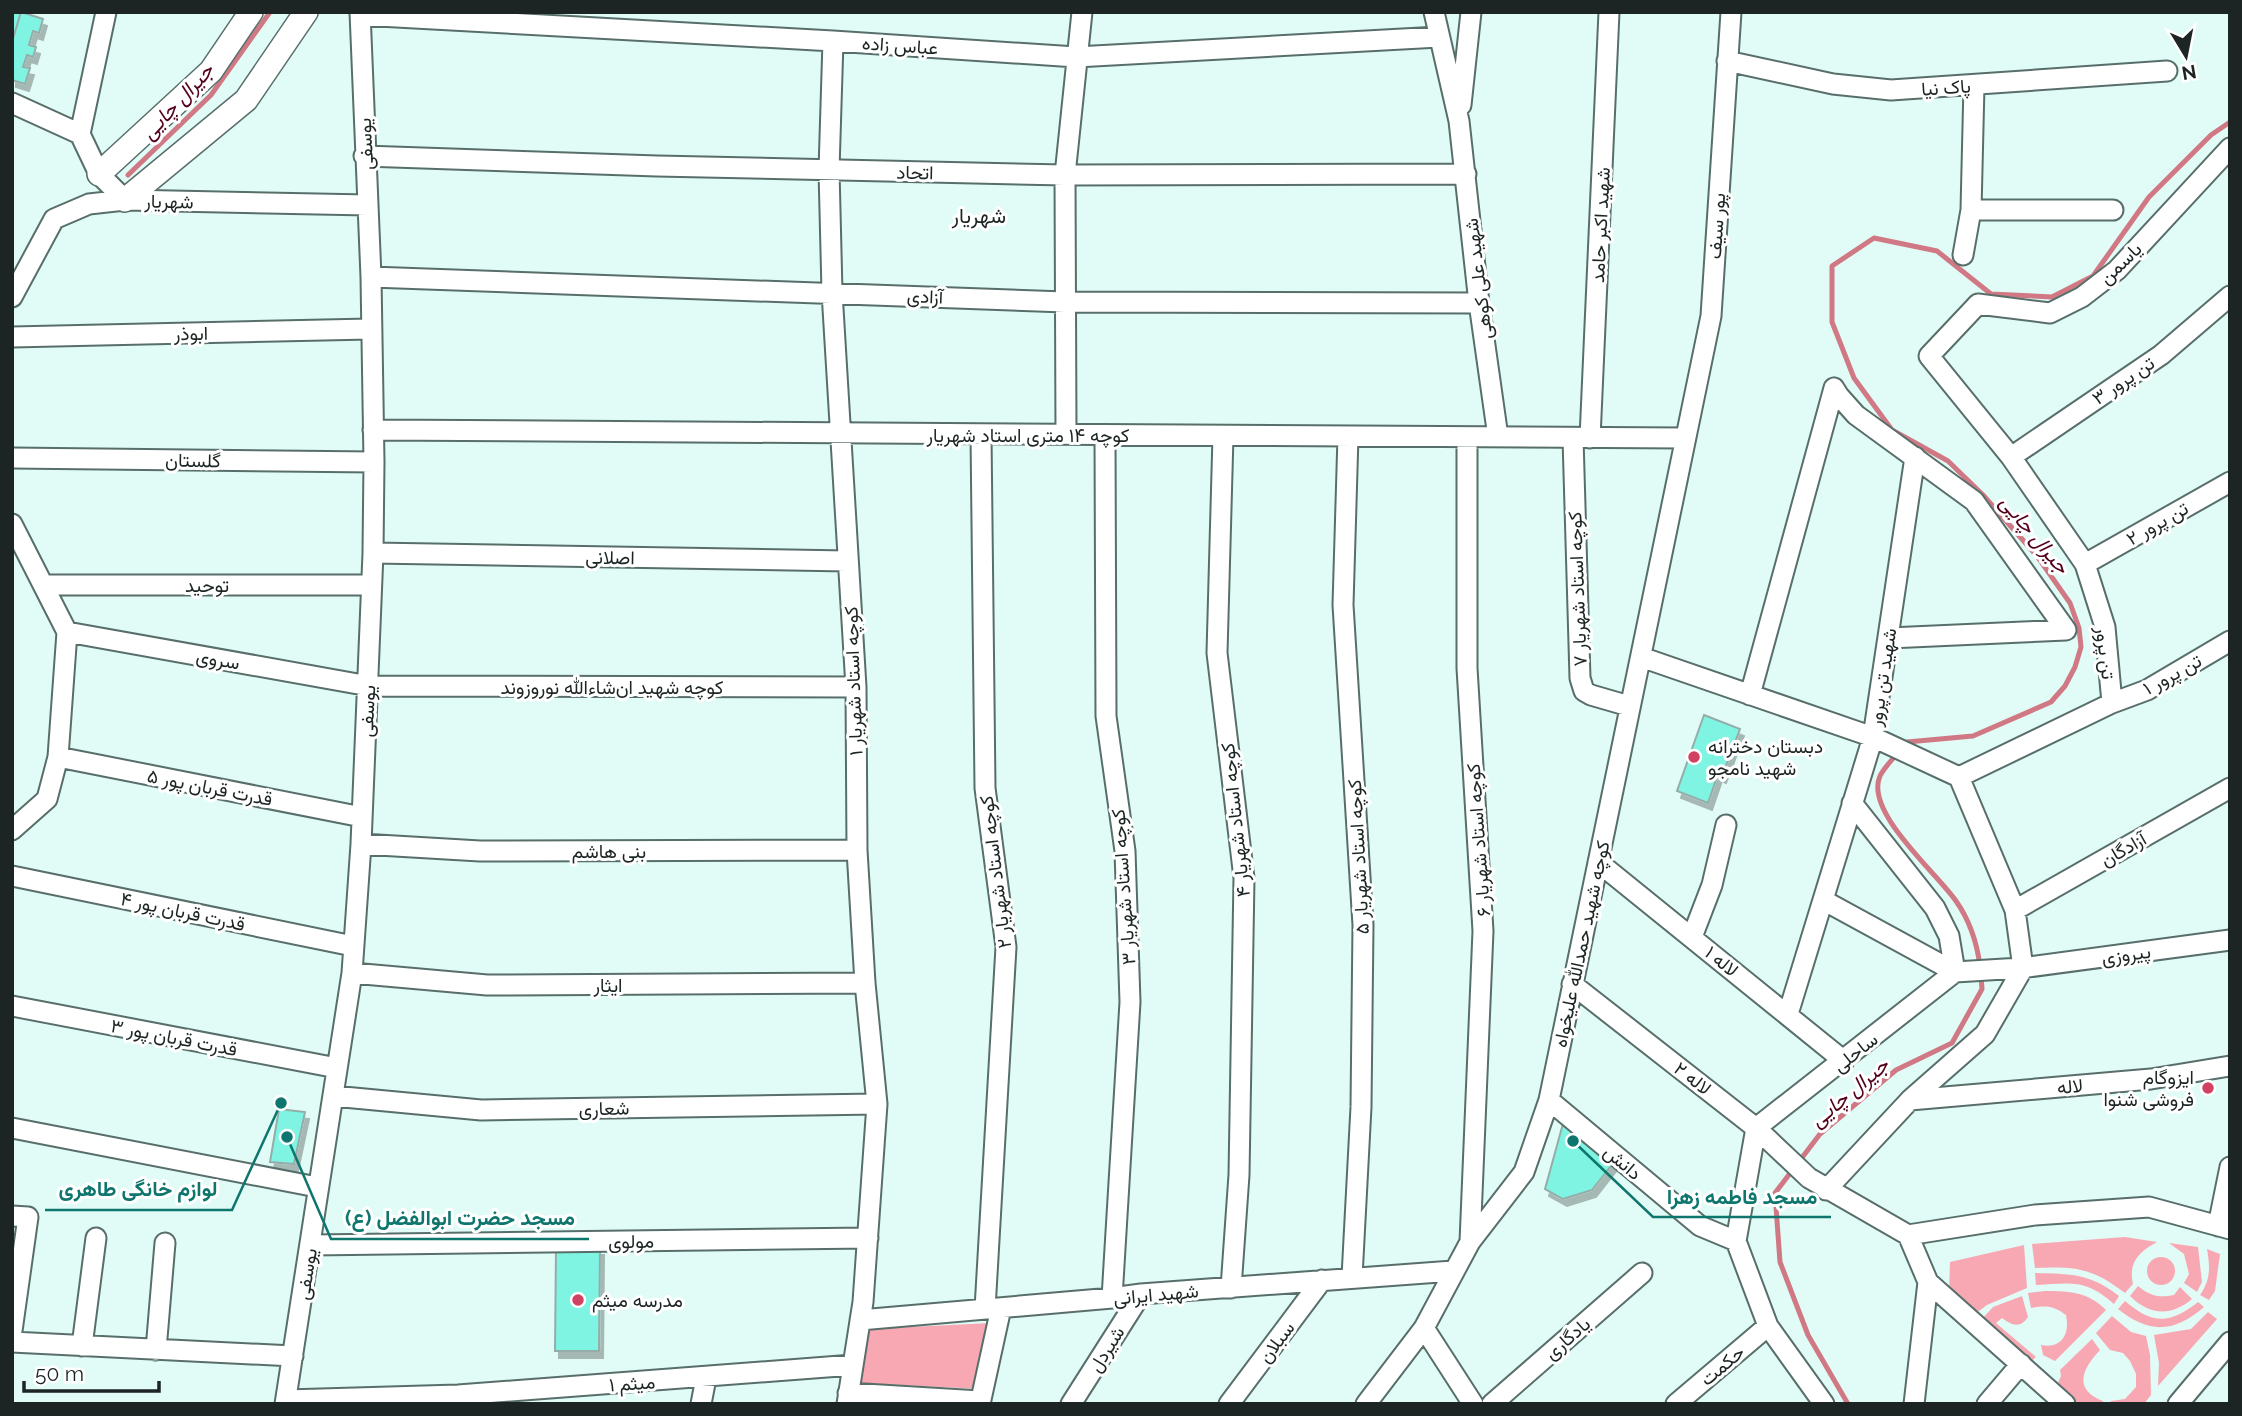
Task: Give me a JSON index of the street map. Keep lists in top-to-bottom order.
{
  "streets": {
    "street": [
      "عباس زاده",
      "پاک نیا",
      "یوسفی",
      "اتحاد",
      "شهریار",
      "شهید اکبر حامد",
      "پور سیف",
      "یاسمن",
      "شهید علی کوهی",
      "آزادی",
      "ابوذر",
      "تن پرور ۳",
      "کوچه ۱۴ متری استاد شهریار",
      "گلستان",
      "تن پرور ۲",
      "اصلانی",
      "توحید",
      "کوچه استاد شهریار ۷",
      "تن پرور",
      "سروی",
      "تن پرور ۱",
      "شهید تن پرور",
      "کوچه استاد شهریار ۱",
      "کوچه شهید ان‌شاءالله نوروزوند",
      "قدرت قربان پور ۵",
      "کوچه استاد شهریار ۴",
      "کوچه استاد شهریار ۶",
      "آزادگان",
      "بنی هاشم",
      "کوچه استاد شهریار ۵",
      "کوچه استاد شهریار ۲",
      "کوچه استاد شهریار ۳",
      "قدرت قربان پور ۴",
      "کوچه شهید حمدالله علیخواه",
      "پیروزی",
      "لاله ۱",
      "ایثار",
      "قدرت قربان پور ۳",
      "ساحلی",
      "لاله ۲",
      "لاله",
      "شعاری",
      "دانش",
      "مولوی",
      "شهید ایرانی",
      "یادگاری",
      "سبلان",
      "شیردل",
      "حکمت",
      "میثم ۱"
    ]
  },
  "crossings": [
    ["عباس زاده", "یوسفی"],
    ["عباس زاده", "شهید علی کوهی"],
    ["عباس زاده", "کوچه استاد شهریار ۱"],
    ["پاک نیا", "پور سیف"],
    ["یوسفی", "اتحاد"],
    ["یوسفی", "شهریار"],
    ["یوسفی", "آزادی"],
    ["یوسفی", "ابوذر"],
    ["یوسفی", "کوچه ۱۴ متری استاد شهریار"],
    ["یوسفی", "گلستان"],
    ["یوسفی", "اصلانی"],
    ["یوسفی", "توحید"],
    ["یوسفی", "سروی"],
    ["یوسفی", "کوچه شهید ان‌شاءالله نوروزوند"],
    ["یوسفی", "قدرت قربان پور ۵"],
    ["یوسفی", "بنی هاشم"],
    ["یوسفی", "قدرت قربان پور ۴"],
    ["یوسفی", "ایثار"],
    ["یوسفی", "قدرت قربان پور ۳"],
    ["یوسفی", "شعاری"],
    ["یوسفی", "مولوی"],
    ["یوسفی", "میثم ۱"],
    ["اتحاد", "شهید علی کوهی"],
    ["اتحاد", "کوچه استاد شهریار ۱"],
    ["شهید اکبر حامد", "کوچه ۱۴ متری استاد شهریار"],
    ["شهید اکبر حامد", "کوچه استاد شهریار ۷"],
    ["پور سیف", "کوچه ۱۴ متری استاد شهریار"],
    ["پور سیف", "کوچه شهید حمدالله علیخواه"],
    ["یاسمن", "تن پرور"],
    ["شهید علی کوهی", "آزادی"],
    ["شهید علی کوهی", "کوچه ۱۴ متری استاد شهریار"],
    ["آزادی", "کوچه استاد شهریار ۱"],
    ["تن پرور ۳", "تن پرور"],
    ["کوچه ۱۴ متری استاد شهریار", "کوچه استاد شهریار ۷"],
    ["کوچه ۱۴ متری استاد شهریار", "کوچه استاد شهریار ۱"],
    ["کوچه ۱۴ متری استاد شهریار", "کوچه استاد شهریار ۴"],
    ["کوچه ۱۴ متری استاد شهریار", "کوچه استاد شهریار ۶"],
    ["کوچه ۱۴ متری استاد شهریار", "کوچه استاد شهریار ۵"],
    ["کوچه ۱۴ متری استاد شهریار", "کوچه استاد شهریار ۲"],
    ["کوچه ۱۴ متری استاد شهریار", "کوچه استاد شهریار ۳"],
    ["کوچه ۱۴ متری استاد شهریار", "کوچه شهید حمدالله علیخواه"],
    ["تن پرور ۲", "تن پرور"],
    ["اصلانی", "کوچه استاد شهریار ۱"],
    ["کوچه استاد شهریار ۷", "کوچه شهید حمدالله علیخواه"],
    ["تن پرور", "تن پرور ۱"],
    ["سروی", "کوچه شهید ان‌شاءالله نوروزوند"],
    ["شهید تن پرور", "کوچه شهید حمدالله علیخواه"],
    ["کوچه استاد شهریار ۱", "کوچه شهید ان‌شاءالله نوروزوند"],
    ["کوچه استاد شهریار ۱", "بنی هاشم"],
    ["کوچه استاد شهریار ۱", "ایثار"],
    ["کوچه استاد شهریار ۱", "شعاری"],
    ["کوچه استاد شهریار ۱", "مولوی"],
    ["کوچه استاد شهریار ۱", "شهید ایرانی"],
    ["کوچه استاد شهریار ۱", "میثم ۱"],
    ["کوچه استاد شهریار ۴", "شهید ایرانی"],
    ["کوچه استاد شهریار ۶", "کوچه شهید حمدالله علیخواه"],
    ["کوچه استاد شهریار ۵", "شهید ایرانی"],
    ["کوچه استاد شهریار ۲", "شهید ایرانی"],
    ["کوچه استاد شهریار ۳", "شهید ایرانی"],
    ["کوچه شهید حمدالله علیخواه", "لاله ۱"],
    ["کوچه شهید حمدالله علیخواه", "لاله ۲"],
    ["کوچه شهید حمدالله علیخواه", "دانش"],
    ["کوچه شهید حمدالله علیخواه", "شهید ایرانی"],
    ["پیروزی", "ساحلی"],
    ["لاله ۱", "ساحلی"],
    ["ساحلی", "لاله ۲"],
    ["شهید ایرانی", "سبلان"],
    ["شهید ایرانی", "شیردل"]
  ],
  "districts": ["شهریار"],
  "water": ["جیرال چایی"],
  "places": [
    "دبستان دخترانه شهید نامجو",
    "ایزوگام فروشی شنوا",
    "لوازم خانگی طاهری",
    "مسجد حضرت ابوالفضل (ع)",
    "مسجد فاطمه زهرا",
    "مدرسه میثم"
  ],
  "scale_bar": "50 m",
  "north": "bottom"
}
